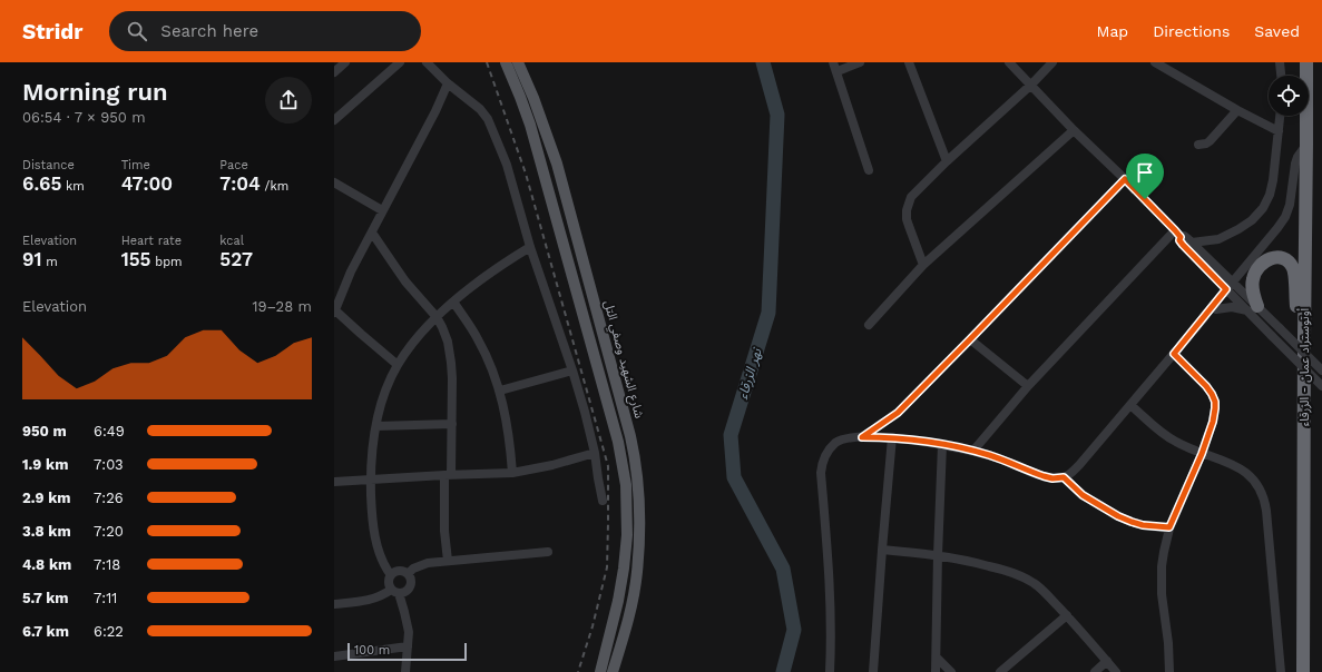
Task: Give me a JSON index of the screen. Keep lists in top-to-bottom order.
{
  "streets": {
    "highway": ["أوتوستراد عمان - الزرقاء"],
    "main road": ["شارع الشهيد وصفي التل"]
  },
  "water": ["نهر الزرقاء"],
  "scale_bar": "100 m",
  "page": {
    "header": "Stridr",
    "search": "Search here",
    "nav": ["Map", "Directions", "Saved"],
    "heading": ["Morning run", "06:54 · 7 × 950 m"],
    "stats": [
      ["Distance", "6.65 km"],
      ["Time", "47:00"],
      ["Pace", "7:04 /km"],
      ["Elevation", "91 m"],
      ["Heart rate", "155 bpm"],
      ["kcal", "527"]
    ],
    "chart": ["Elevation", "19–28 m"],
    "list": [
      {
        "name": "950 m",
        "note": "6:49"
      },
      {
        "name": "1.9 km",
        "note": "7:03"
      },
      {
        "name": "2.9 km",
        "note": "7:26"
      },
      {
        "name": "3.8 km",
        "note": "7:20"
      },
      {
        "name": "4.8 km",
        "note": "7:18"
      },
      {
        "name": "5.7 km",
        "note": "7:11"
      },
      {
        "name": "6.7 km",
        "note": "6:22"
      }
    ],
    "scale": "100 m"
  }
}
